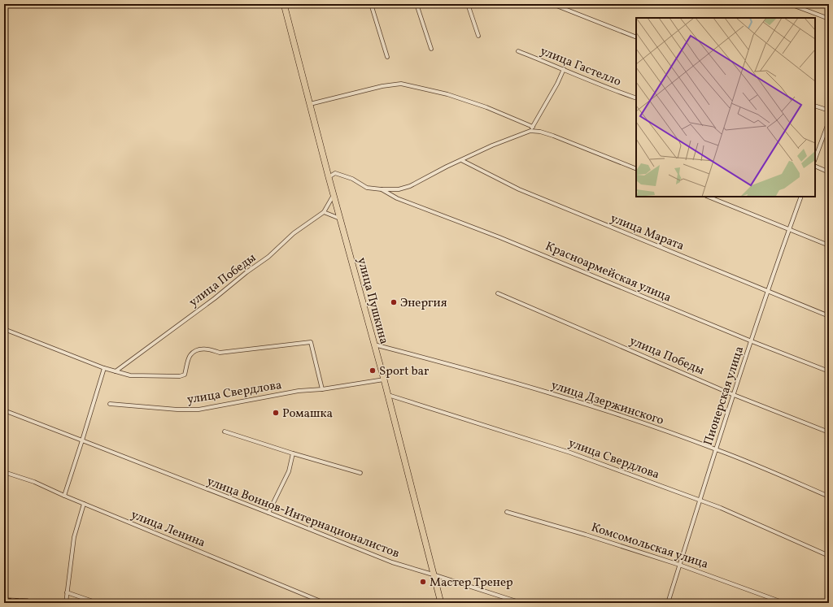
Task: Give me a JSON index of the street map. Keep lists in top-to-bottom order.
{
  "streets": {
    "main road": ["улица Пушкина"],
    "street": [
      "улица Гастелло",
      "улица Марата",
      "Красноармейская улица",
      "улица Победы",
      "улица Свердлова",
      "Пионерская улица",
      "улица Дзержинского",
      "улица Воинов-Интернационалистов",
      "улица Ленина",
      "Комсомольская улица"
    ]
  },
  "crossings": [
    ["улица Марата", "Пионерская улица"],
    ["Красноармейская улица", "Пионерская улица"],
    ["улица Победы", "улица Свердлова"],
    ["улица Победы", "Пионерская улица"],
    ["улица Пушкина", "улица Свердлова"],
    ["улица Пушкина", "улица Дзержинского"],
    ["улица Пушкина", "улица Воинов-Интернационалистов"],
    ["улица Свердлова", "Пионерская улица"],
    ["Пионерская улица", "улица Дзержинского"],
    ["Пионерская улица", "Комсомольская улица"]
  ],
  "places": [
    "Энергия",
    "Sport bar",
    "Ромашка",
    "Мастер Тренер"
  ]
}
